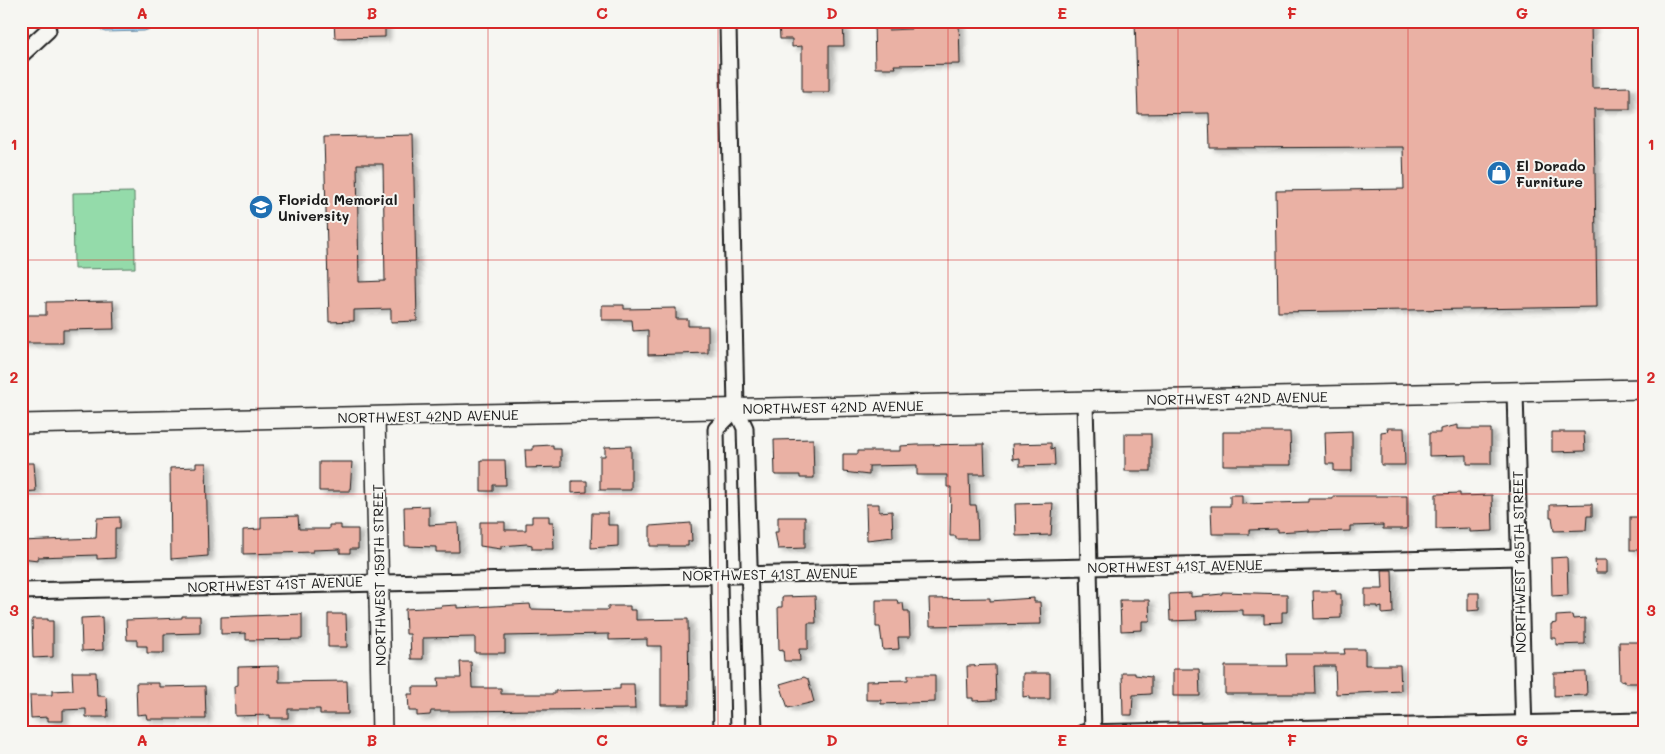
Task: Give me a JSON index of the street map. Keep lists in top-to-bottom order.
{
  "streets": {
    "street": [
      "NORTHWEST 42ND AVENUE",
      "NORTHWEST 165TH STREET",
      "NORTHWEST 41ST AVENUE",
      "NORTHWEST 159TH STREET"
    ]
  },
  "crossings": [
    ["NORTHWEST 42ND AVENUE", "NORTHWEST 165TH STREET"],
    ["NORTHWEST 42ND AVENUE", "NORTHWEST 159TH STREET"],
    ["NORTHWEST 165TH STREET", "NORTHWEST 41ST AVENUE"],
    ["NORTHWEST 41ST AVENUE", "NORTHWEST 159TH STREET"]
  ],
  "places": {
    "shop": ["El Dorado Furniture"],
    "school or university": ["Florida Memorial University"]
  },
  "grid": {
    "columns": [
      "A",
      "B",
      "C",
      "D",
      "E",
      "F",
      "G"
    ],
    "rows": ["1", "2", "3"]
  }
}
